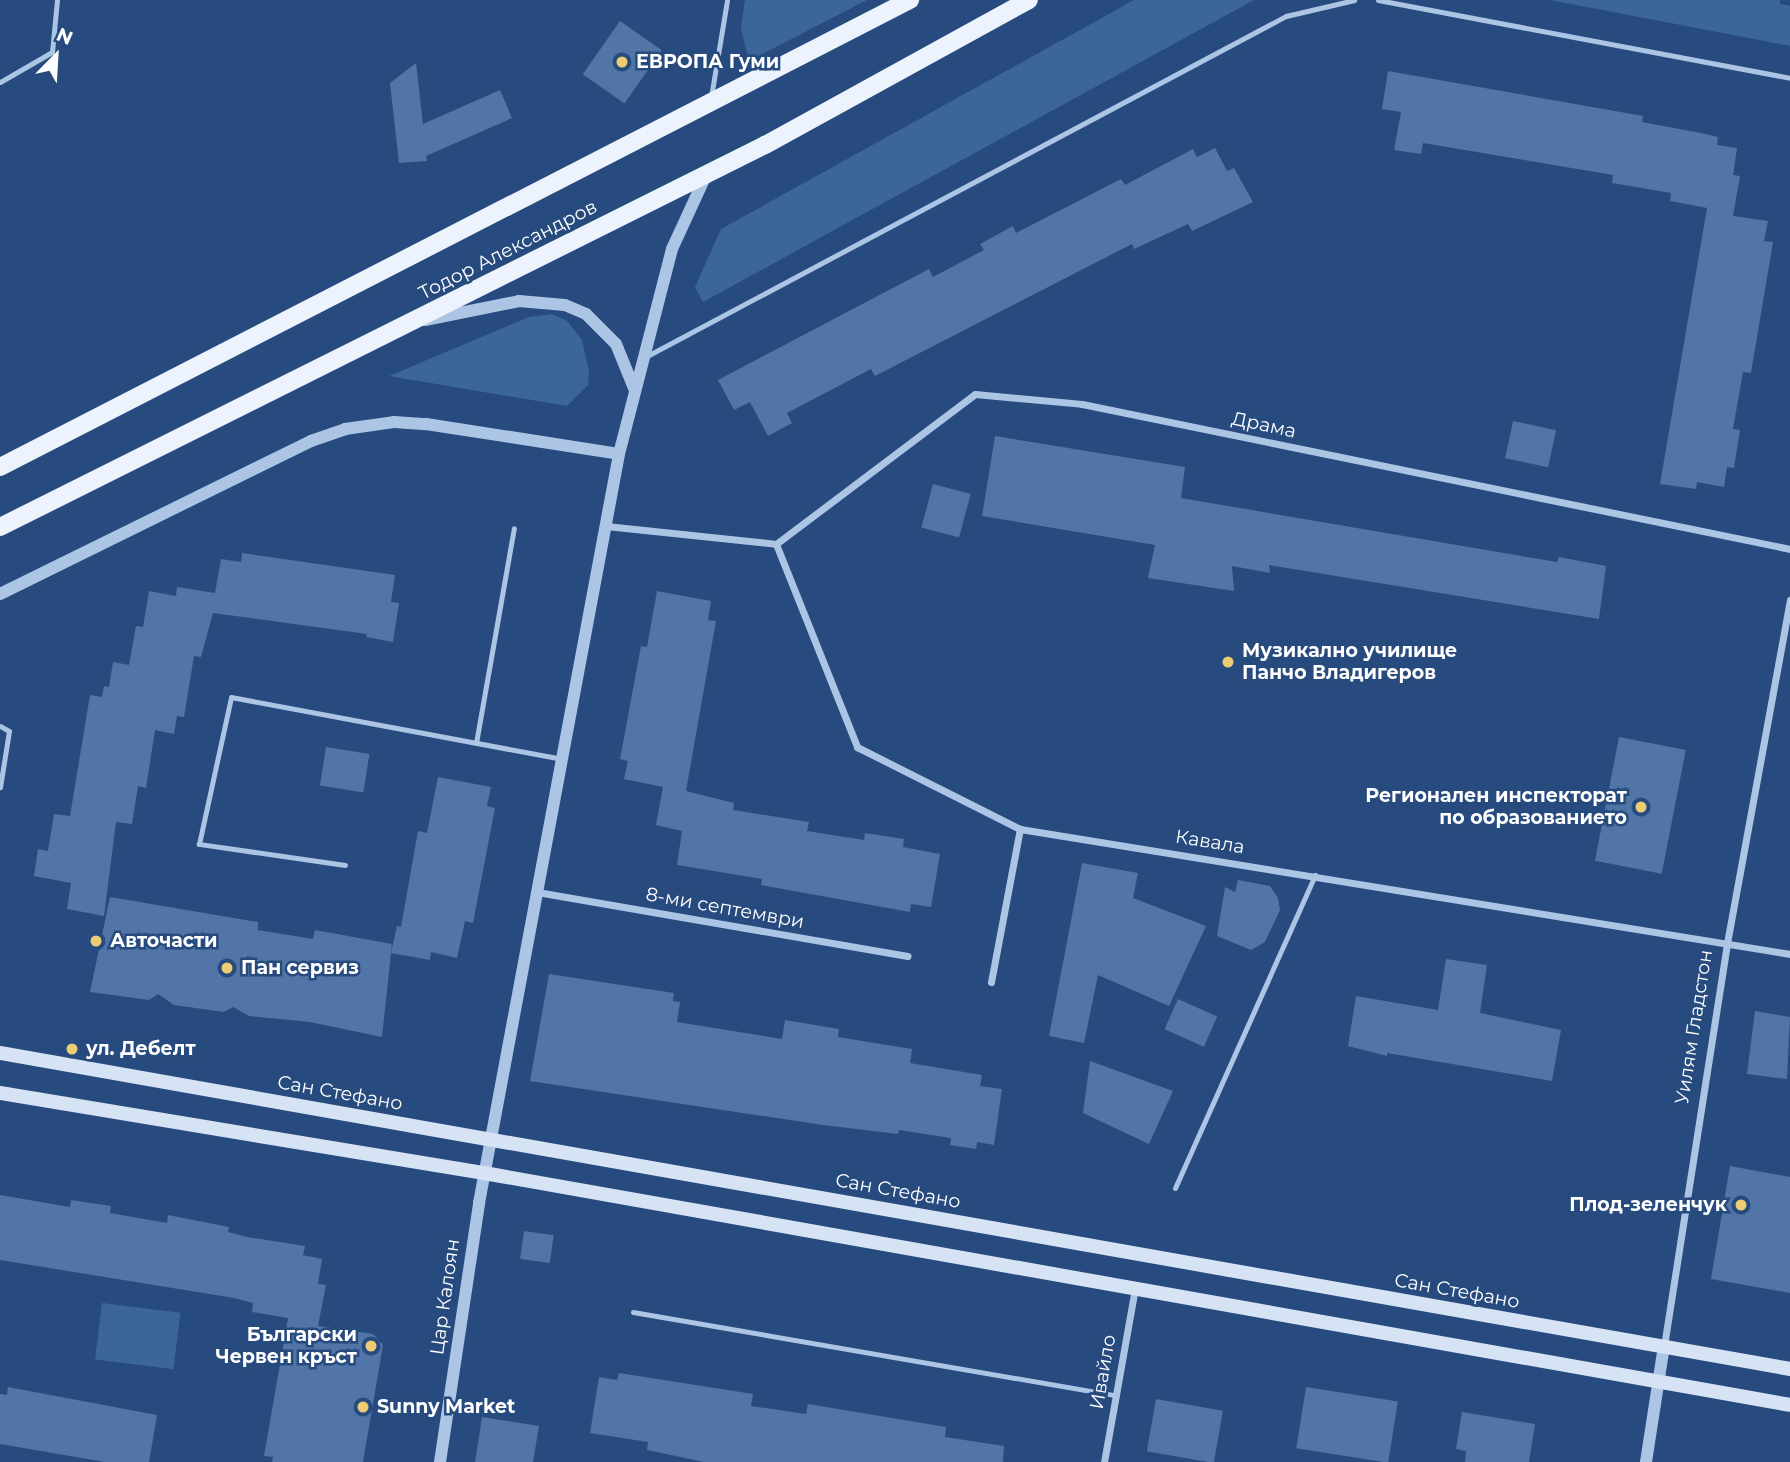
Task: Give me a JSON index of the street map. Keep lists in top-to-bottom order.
{
  "streets": {
    "main road": ["Тодор Александров", "Сан Стефано"],
    "street": [
      "Драма",
      "Кавала",
      "8-ми септември",
      "Уилям Гладстон",
      "Цар Калоян",
      "Ивайло"
    ]
  },
  "crossings": [
    ["Тодор Александров", "Цар Калоян"],
    ["Драма", "Кавала"],
    ["Кавала", "Уилям Гладстон"],
    ["8-ми септември", "Цар Калоян"],
    ["Уилям Гладстон", "Сан Стефано"],
    ["Сан Стефано", "Цар Калоян"]
  ],
  "places": [
    "ЕВРОПА Гуми",
    "Музикално училище Панчо Владигеров",
    "Регионален инспекторат по образованието",
    "Авточасти",
    "Пан сервиз",
    "ул. Дебелт",
    "Плод-зеленчук",
    "Български Червен кръст",
    "Sunny Market"
  ],
  "north": "top right"
}
